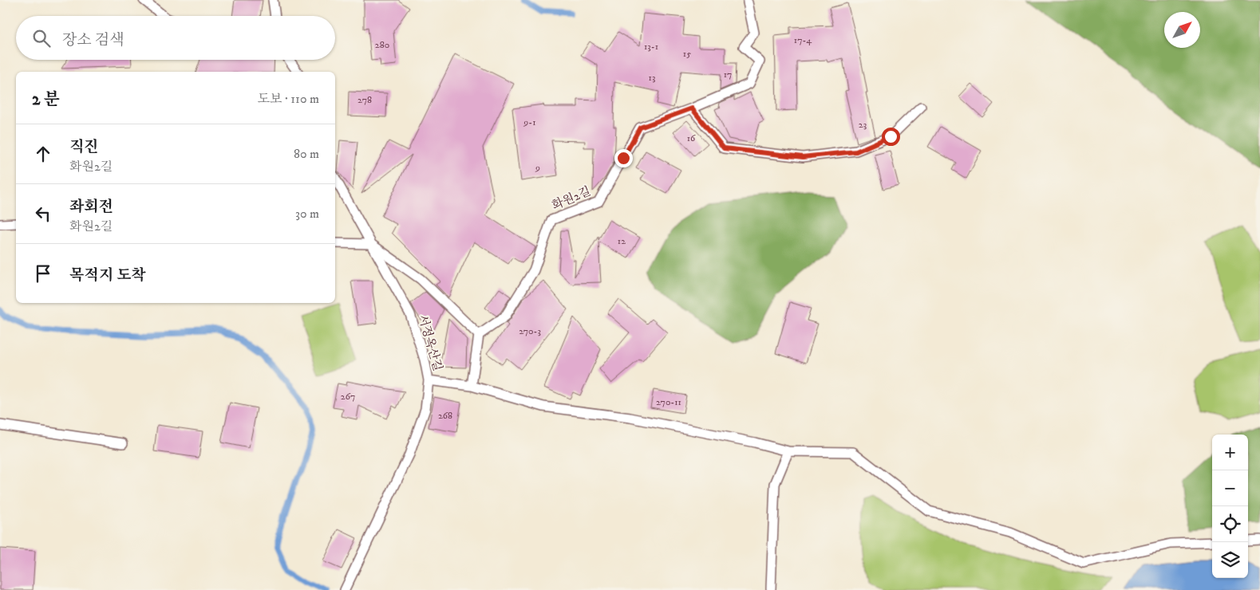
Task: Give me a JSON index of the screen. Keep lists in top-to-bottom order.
{
  "streets": {
    "lane": ["화원2길", "서정옥산길"]
  },
  "house_numbers": [
    "17-4",
    "280",
    "13-1",
    "15",
    "17",
    "13",
    "278",
    "9-1",
    "23",
    "16",
    "9",
    "12",
    "270-3",
    "267",
    "270-11",
    "268"
  ],
  "north": "top right",
  "page": {
    "search": "장소 검색",
    "heading": ["2 분", "도보 · 110 m"],
    "list": [
      ["직진", "화원2길", "80 m"],
      ["좌회전", "화원2길", "30 m"],
      "목적지 도착"
    ],
    "map_buttons": ["+", "−"]
  }
}
